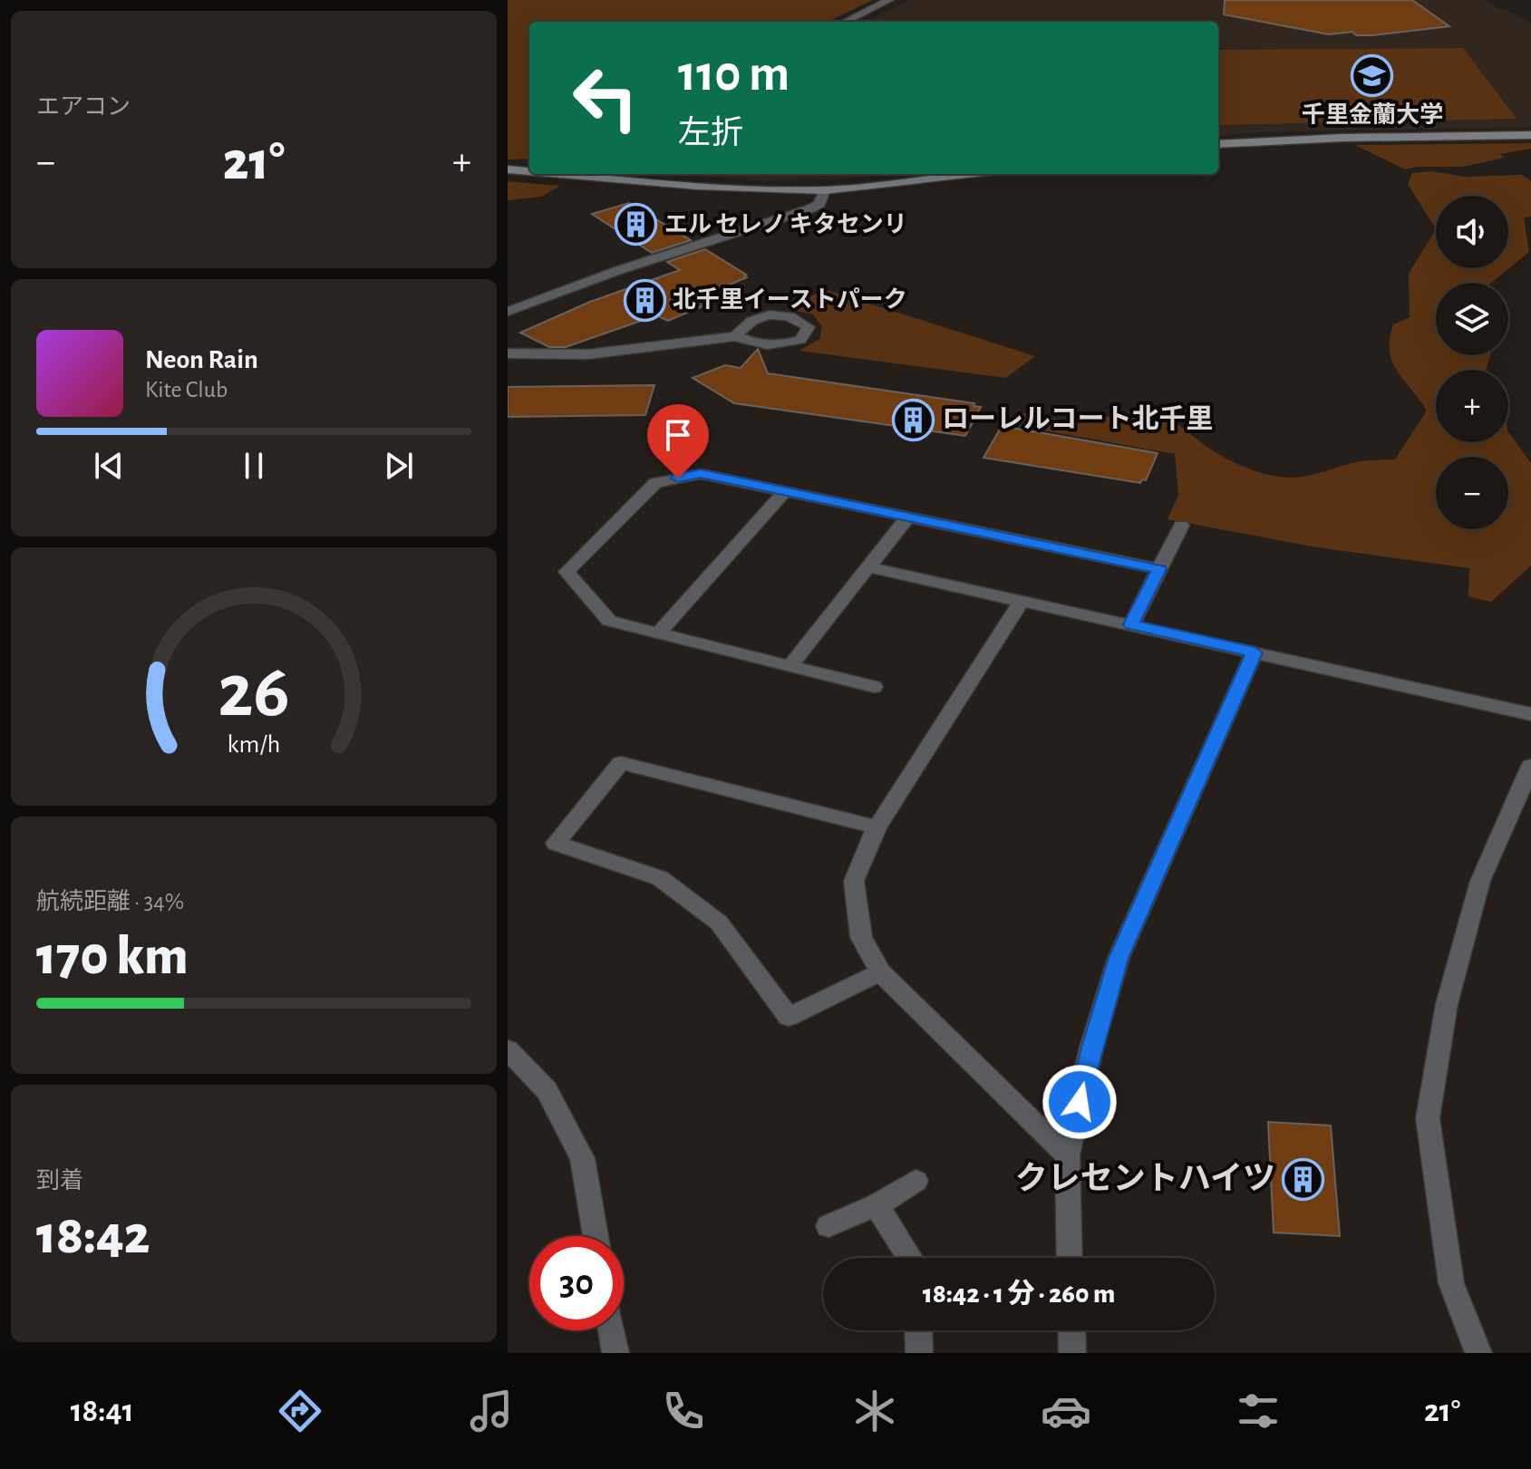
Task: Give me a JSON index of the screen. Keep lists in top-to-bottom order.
{
  "places": {
    "school or university": ["千里金蘭大学"],
    "building": [
      "エル セレノ キタセンリ",
      "北千里イーストパーク",
      "ローレルコート北千里",
      "クレセントハイツ"
    ]
  },
  "page": {
    "tile": [
      "エアコン",
      ["航続距離 · 34%", "170 km"],
      ["到着", "18:42"]
    ],
    "turn": ["110 m", "左折"],
    "heat": ["−", "21°", "+"],
    "map_buttons": ["+", "−"],
    "song": ["Neon Rain", "Kite Club"],
    "limit": "30",
    "trip": "18:42 · 1 分 · 260 m",
    "tabs": ["18:41", "21°"],
    "gauge": ["26", "km/h"]
  }
}
